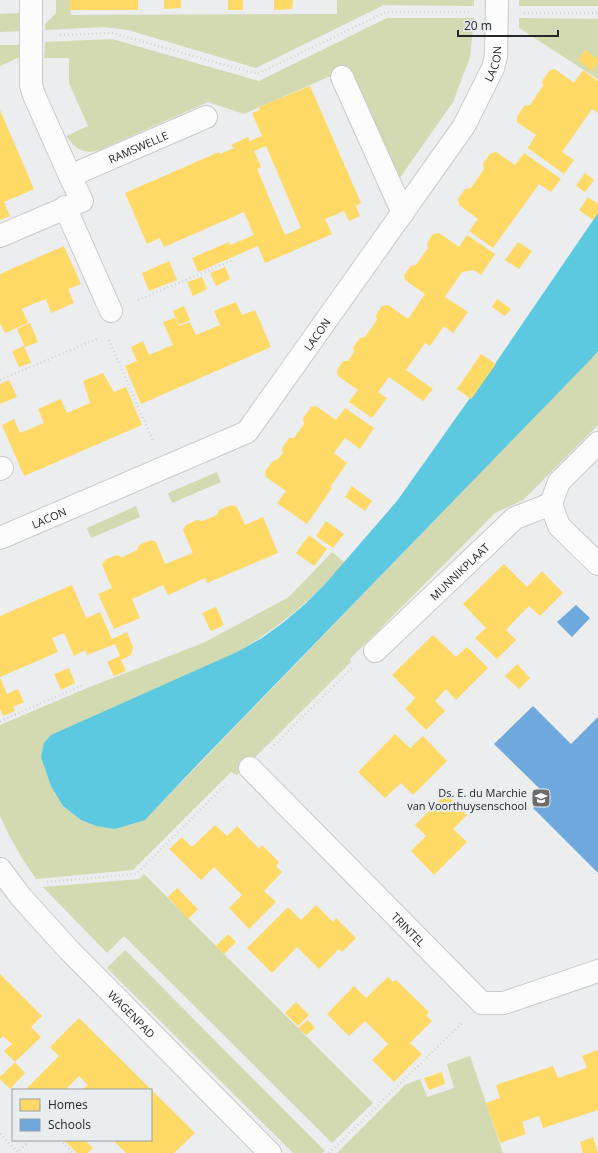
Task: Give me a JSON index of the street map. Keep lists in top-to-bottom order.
{
  "streets": {
    "street": [
      "LACON",
      "RAMSWELLE",
      "MUNNIKPLAAT",
      "TRINTEL",
      "WAGENPAD"
    ]
  },
  "places": {
    "school or university": ["Ds. E. du Marchie van Voorthuysenschool"]
  },
  "legend": ["Homes", "Schools"],
  "scale_bar": "20 m"
}
